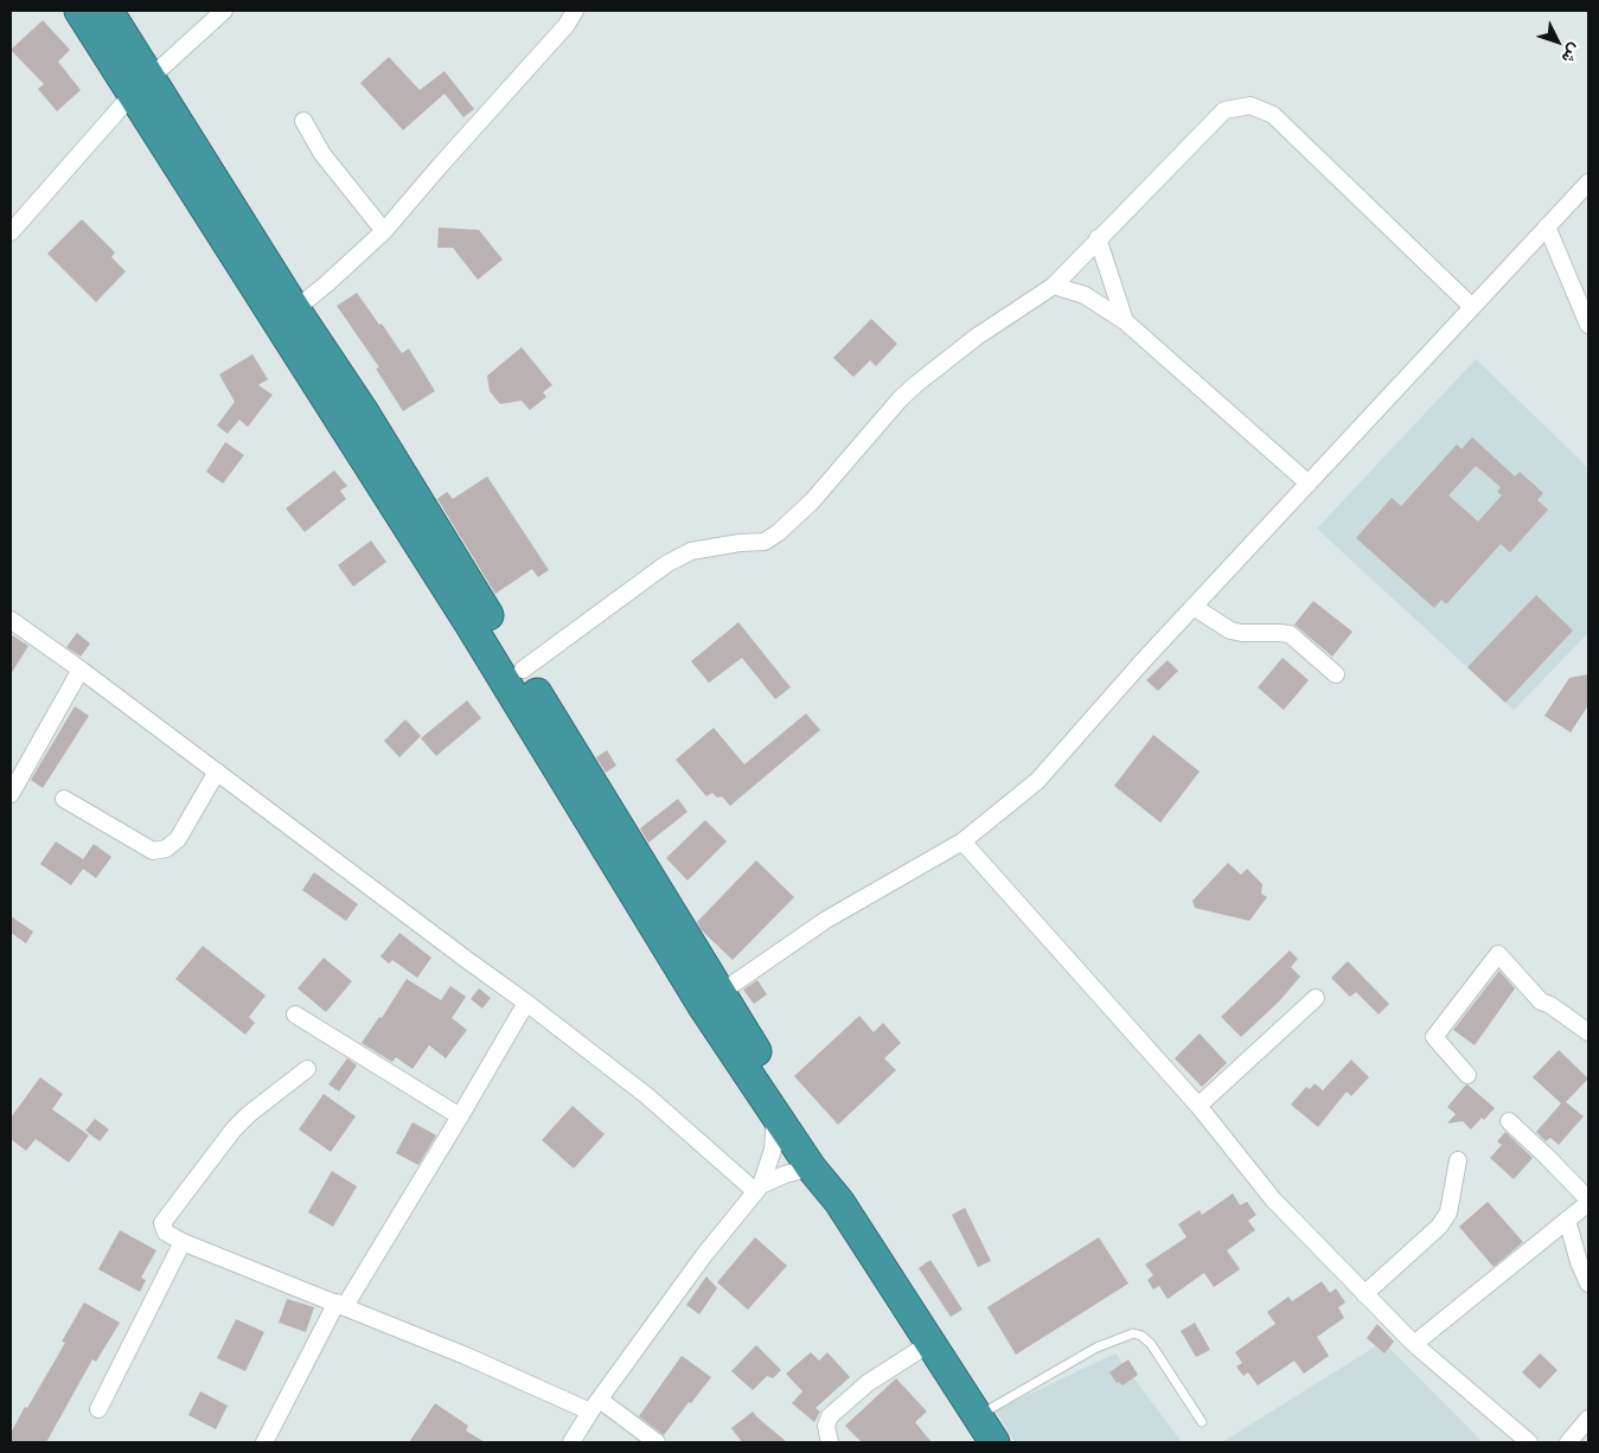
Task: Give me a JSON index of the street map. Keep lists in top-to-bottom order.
{
  "north": "bottom right"
}
